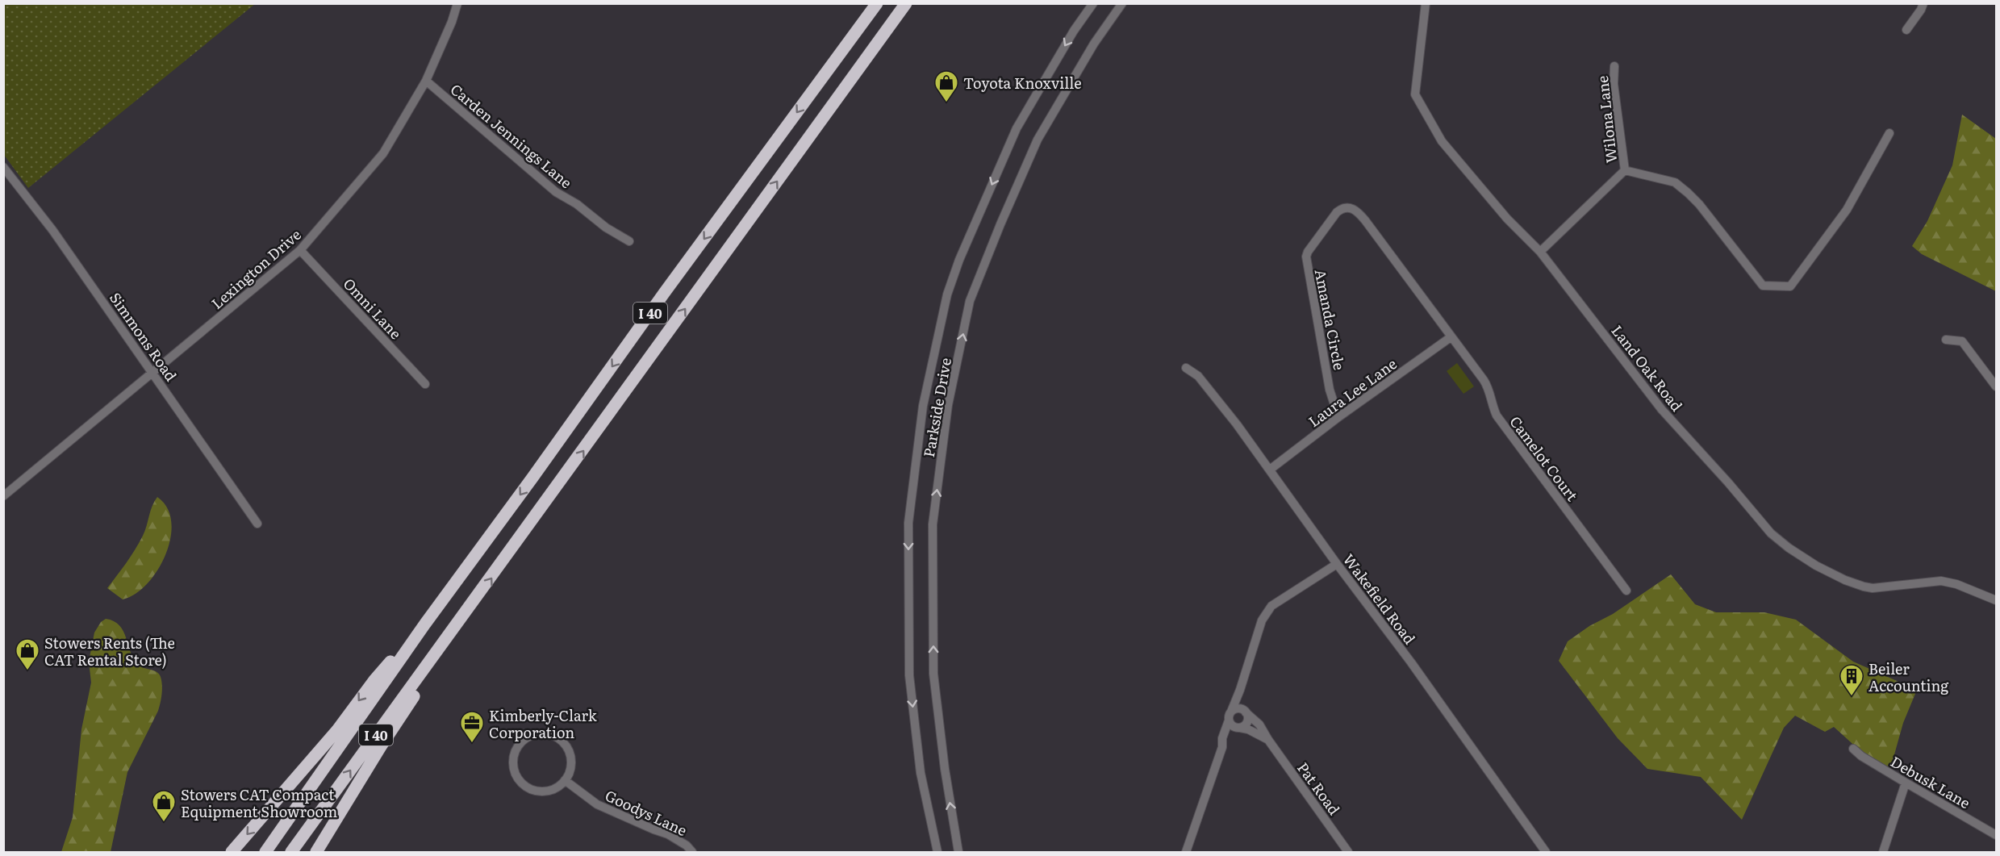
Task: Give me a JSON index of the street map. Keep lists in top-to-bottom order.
{
  "streets": {
    "highway": ["I 40"],
    "street": [
      "Wilona Lane",
      "Carden Jennings Lane",
      "Lexington Drive",
      "Omni Lane",
      "Amanda Circle",
      "Simmons Road",
      "Land Oak Road",
      "Laura Lee Lane",
      "Parkside Drive",
      "Camelot Court",
      "Wakefield Road",
      "Debusk Lane",
      "Pat Road",
      "Goodys Lane"
    ]
  },
  "crossings": [
    ["Carden Jennings Lane", "Lexington Drive"],
    ["Lexington Drive", "Omni Lane"],
    ["Lexington Drive", "Simmons Road"],
    ["Amanda Circle", "Laura Lee Lane"],
    ["Amanda Circle", "Camelot Court"],
    ["Laura Lee Lane", "Camelot Court"],
    ["Laura Lee Lane", "Wakefield Road"]
  ],
  "places": {
    "shop": ["Toyota Knoxville", "Stowers Rents (The CAT Rental Store)", "Stowers CAT Compact Equipment Showroom"],
    "building": ["Beiler Accounting"],
    "office": ["Kimberly-Clark Corporation"]
  }
}
